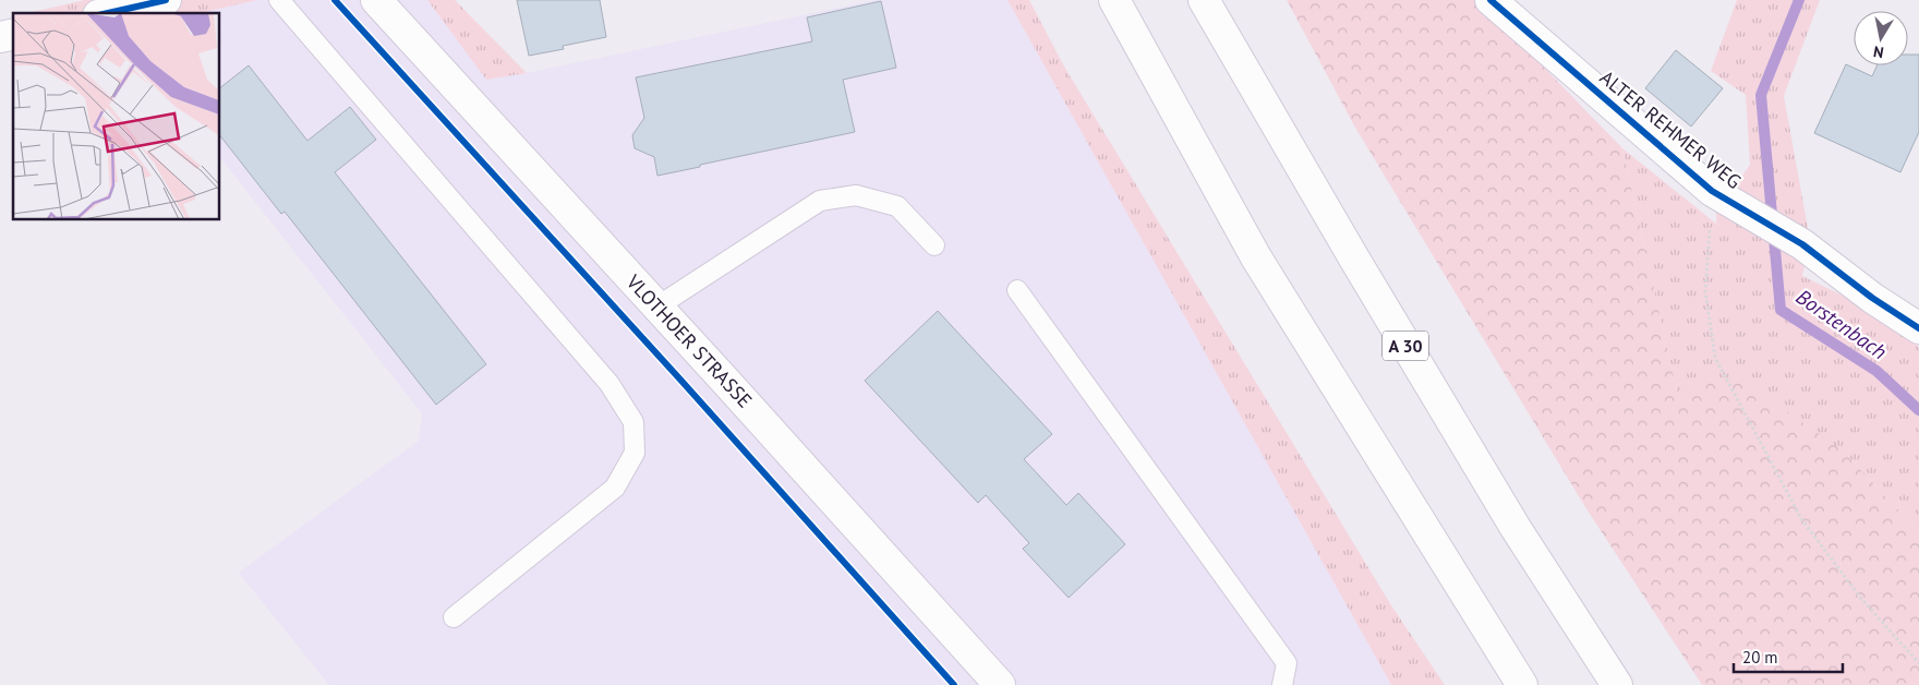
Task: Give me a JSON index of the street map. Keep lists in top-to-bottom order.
{
  "streets": {
    "main road": ["ALTER REHMER WEG", "VLOTHOER STRASSE", "A 30"]
  },
  "water": ["Borstenbach"],
  "scale_bar": "20 m",
  "north": "bottom"
}
